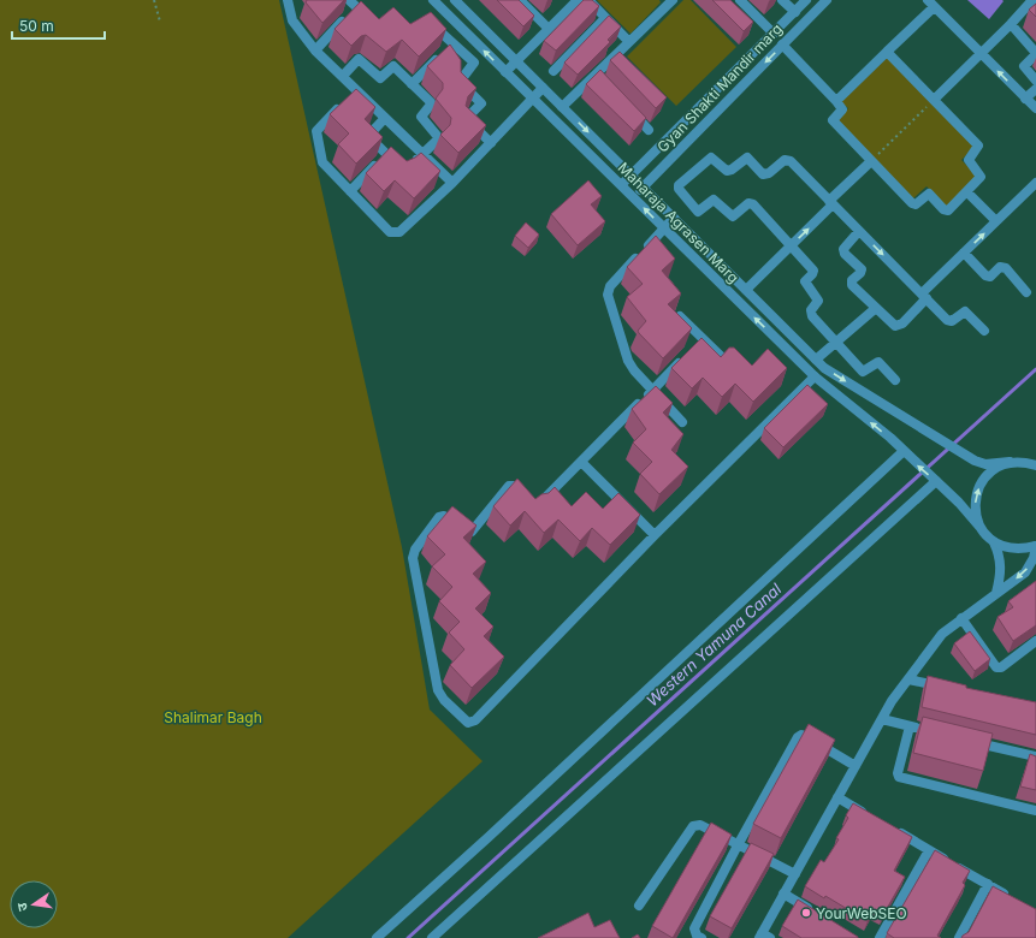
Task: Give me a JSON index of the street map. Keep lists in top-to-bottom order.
{
  "streets": {
    "street": ["Gyan Shakti Mandir marg", "Maharaja Agrasen Marg"]
  },
  "crossings": [
    ["Gyan Shakti Mandir marg", "Maharaja Agrasen Marg"]
  ],
  "water": ["Western Yamuna Canal"],
  "parks": ["Shalimar Bagh"],
  "places": ["YourWebSEO"],
  "scale_bar": "50 m",
  "north": "left"
}
